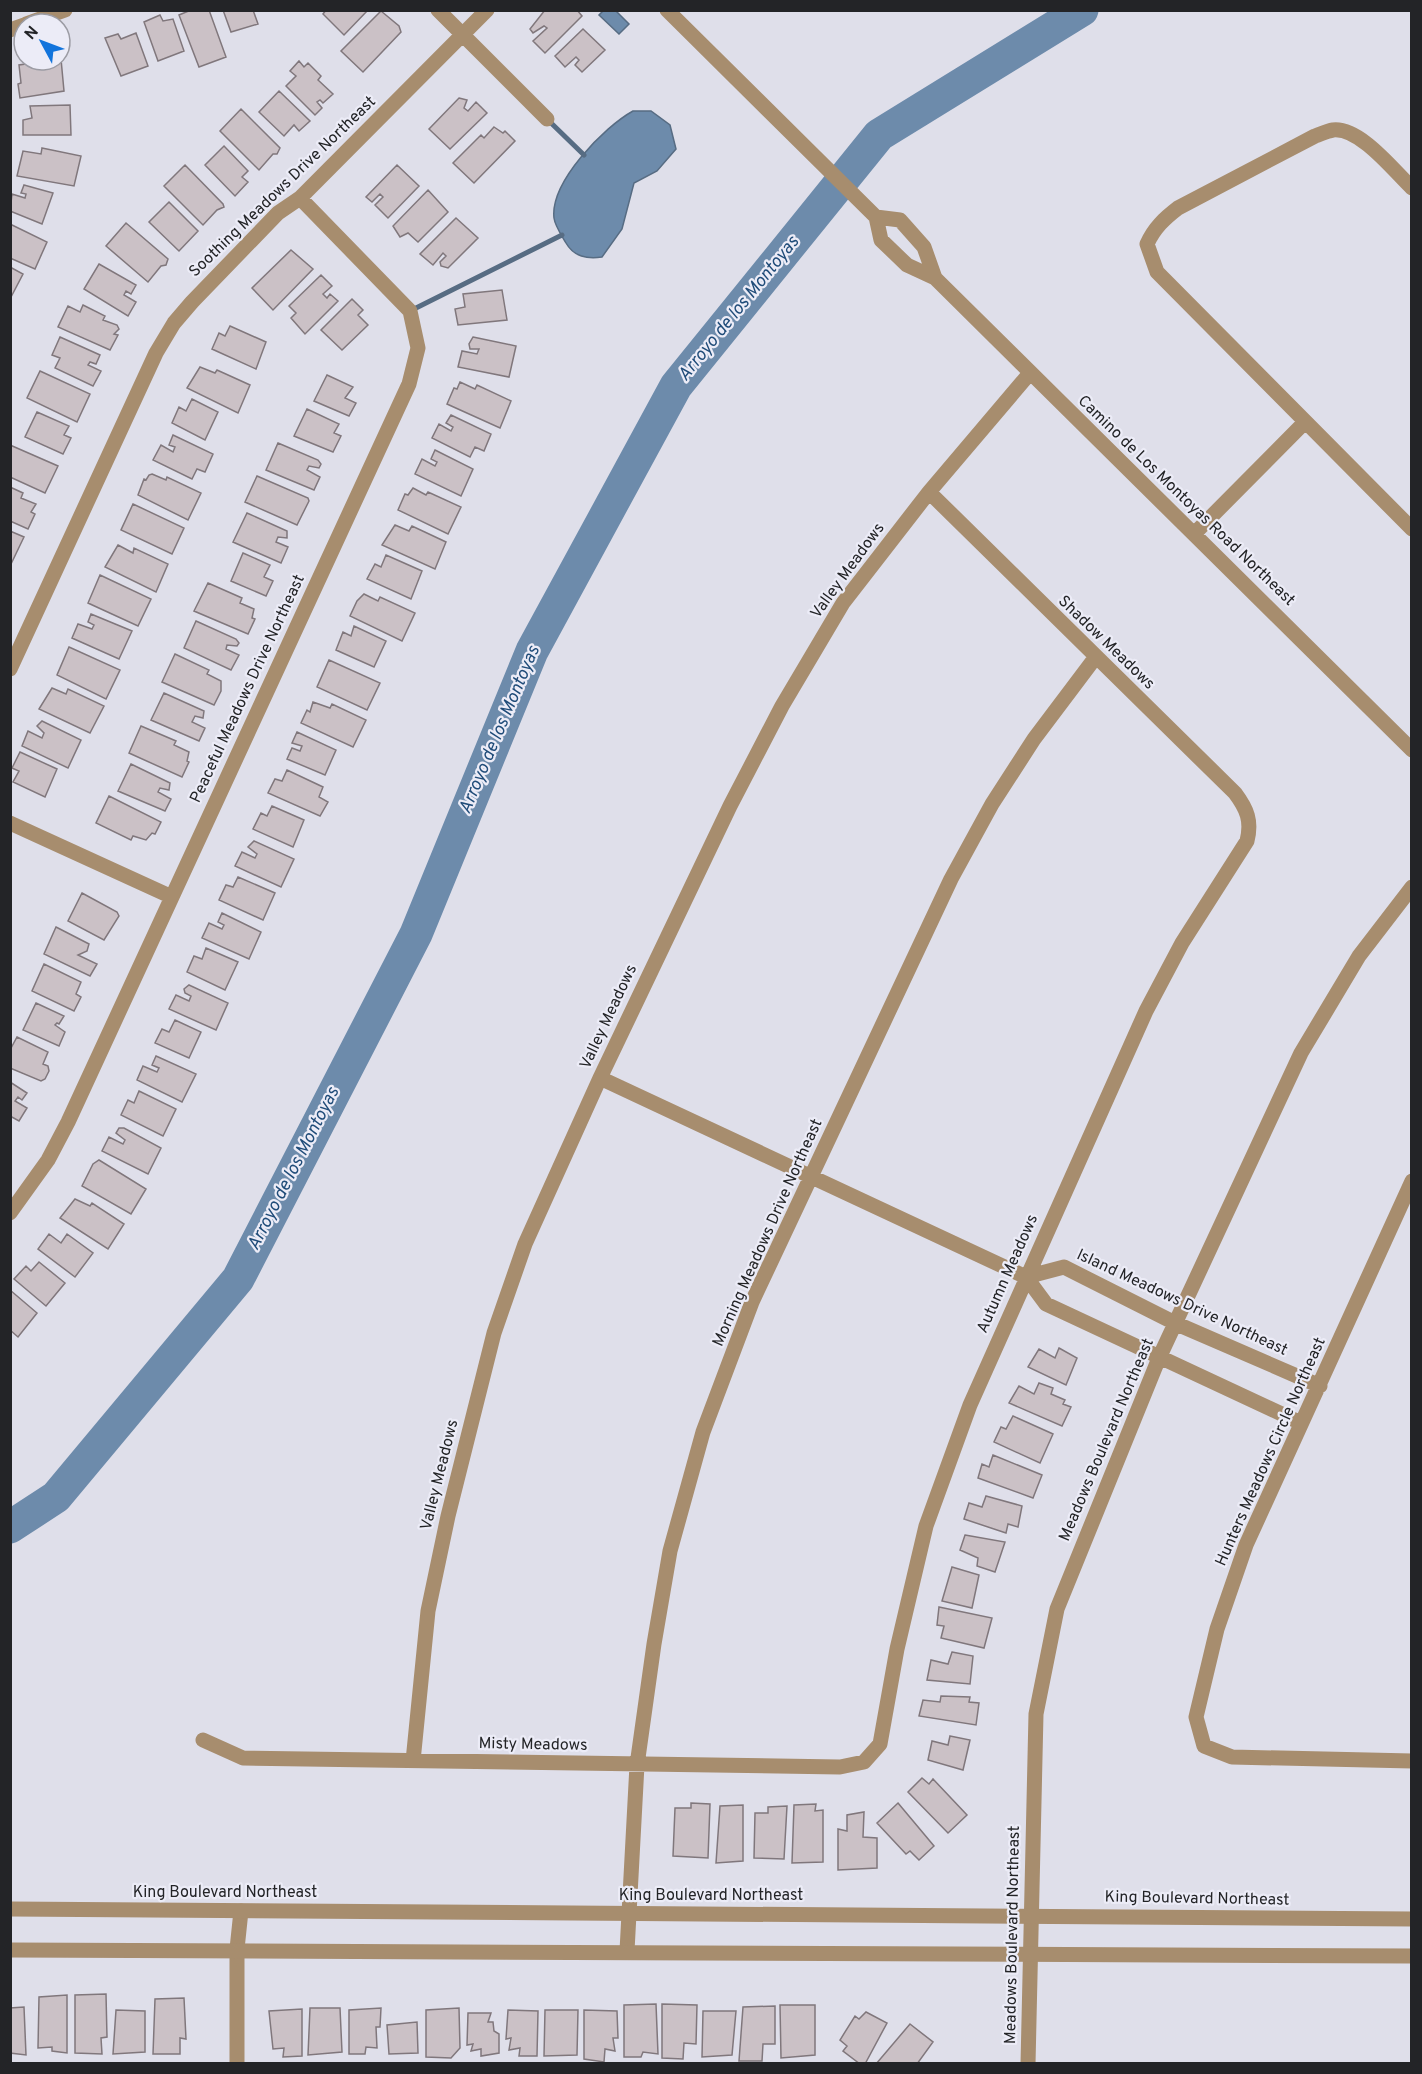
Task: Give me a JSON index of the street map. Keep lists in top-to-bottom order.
{
  "streets": {
    "street": [
      "Soothing Meadows Drive Northeast",
      "Camino de Los Montoyas Road Northeast",
      "Valley Meadows",
      "Shadow Meadows",
      "Peaceful Meadows Drive Northeast",
      "Morning Meadows Drive Northeast",
      "Autumn Meadows",
      "Island Meadows Drive Northeast",
      "Meadows Boulevard Northeast",
      "Hunters Meadows Circle Northeast",
      "Misty Meadows",
      "King Boulevard Northeast"
    ]
  },
  "crossings": [
    ["Soothing Meadows Drive Northeast", "Peaceful Meadows Drive Northeast"],
    ["Camino de Los Montoyas Road Northeast", "Valley Meadows"],
    ["Valley Meadows", "Shadow Meadows"],
    ["Valley Meadows", "Misty Meadows"],
    ["Shadow Meadows", "Morning Meadows Drive Northeast"],
    ["Shadow Meadows", "Autumn Meadows"],
    ["Morning Meadows Drive Northeast", "Misty Meadows"],
    ["Morning Meadows Drive Northeast", "King Boulevard Northeast"],
    ["Autumn Meadows", "Island Meadows Drive Northeast"],
    ["Autumn Meadows", "Misty Meadows"],
    ["Island Meadows Drive Northeast", "Meadows Boulevard Northeast"],
    ["Island Meadows Drive Northeast", "Hunters Meadows Circle Northeast"],
    ["Meadows Boulevard Northeast", "King Boulevard Northeast"]
  ],
  "water": ["Arroyo de los Montoyas"],
  "north": "top left"
}
